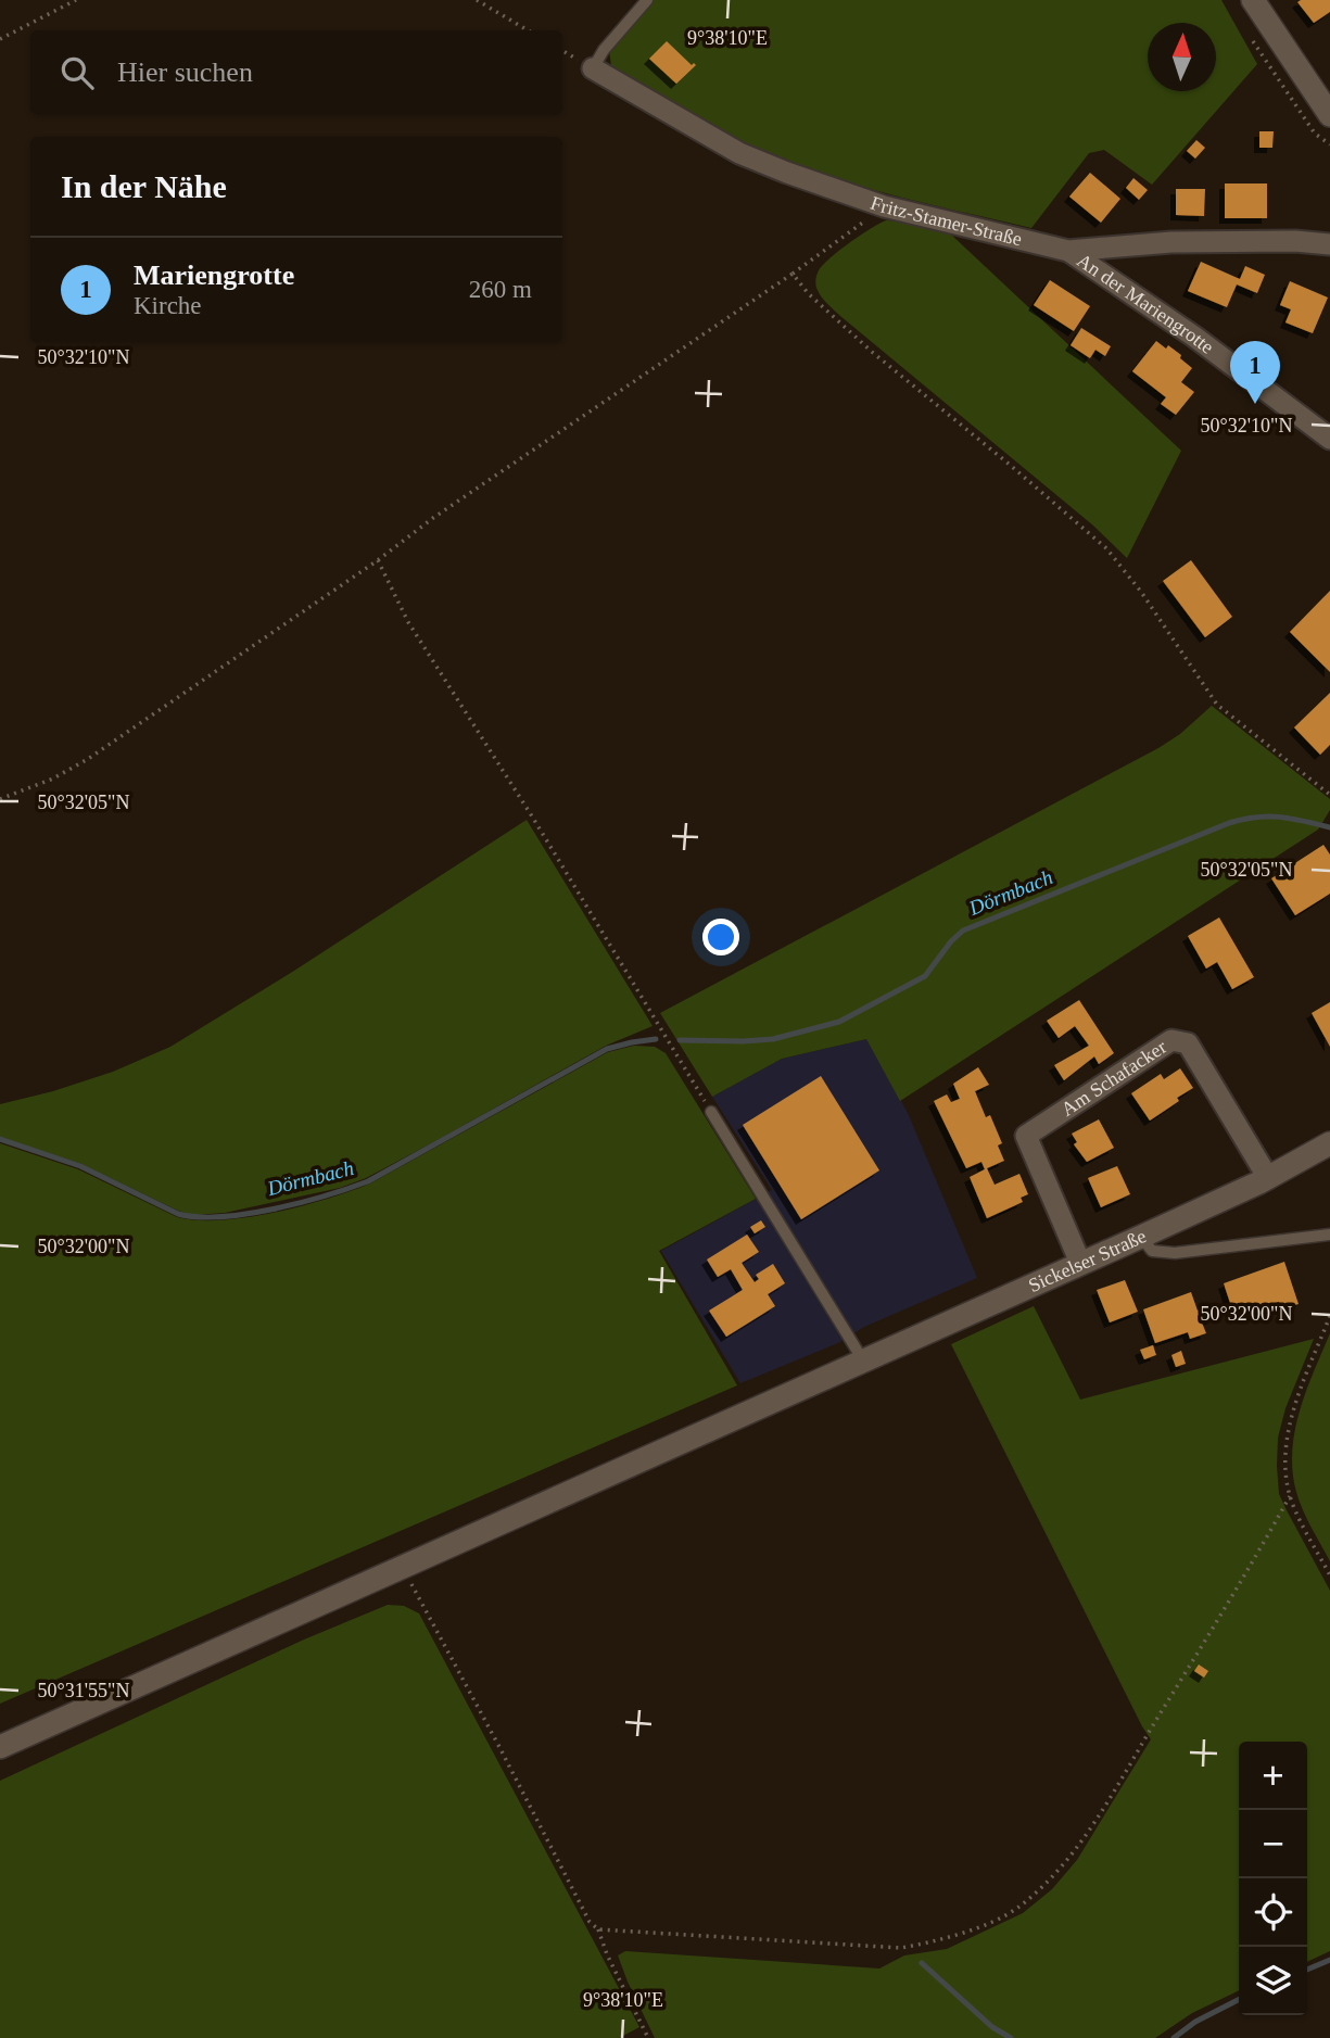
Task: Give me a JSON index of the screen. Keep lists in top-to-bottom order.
{
  "streets": {
    "main road": ["Sickelser Straße"],
    "street": ["Fritz-Stamer-Straße", "An der Mariengrotte", "Am Schafacker"]
  },
  "crossings": [
    ["Fritz-Stamer-Straße", "An der Mariengrotte"],
    ["Am Schafacker", "Sickelser Straße"]
  ],
  "water": ["Dörmbach"],
  "north": "top",
  "page": {
    "search": "Hier suchen",
    "heading": "In der Nähe",
    "list": [
      {
        "mark": "1",
        "name": "Mariengrotte",
        "note": "Kirche",
        "value": "260 m"
      }
    ],
    "pins": "1",
    "map_buttons": ["+", "−"]
  },
  "coordinates": [
    "9°38'10\"E",
    "50°32'10\"N",
    "50°32'05\"N",
    "50°32'00\"N",
    "50°31'55\"N"
  ]
}
